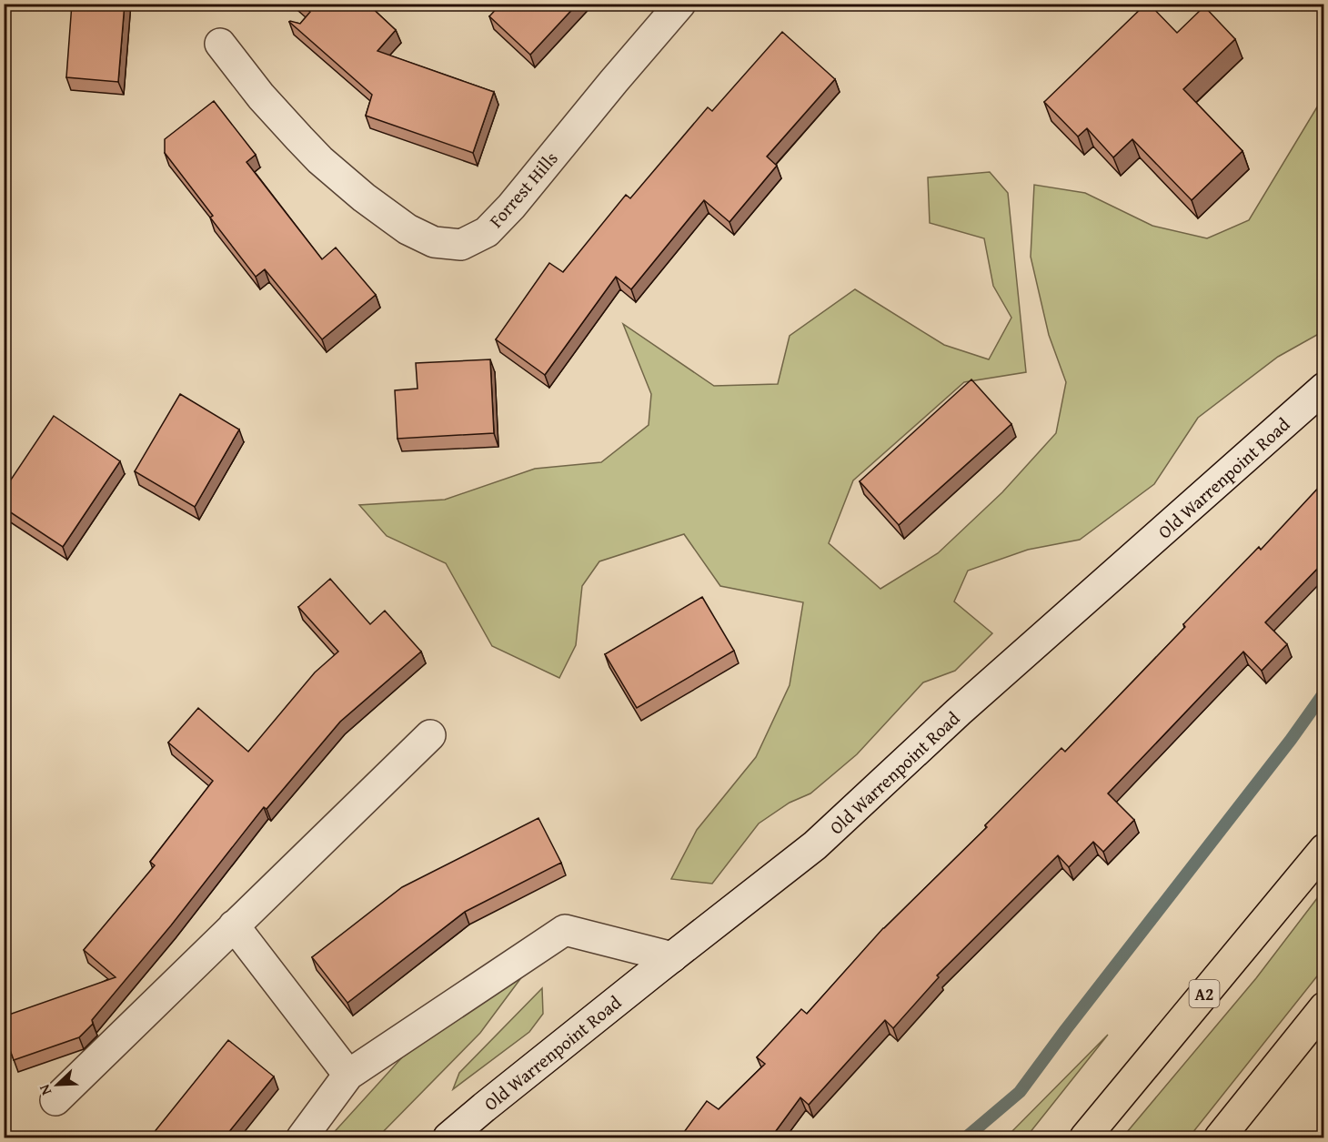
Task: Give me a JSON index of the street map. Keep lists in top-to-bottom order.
{
  "streets": {
    "highway": ["A2"],
    "street": ["Forrest Hills", "Old Warrenpoint Road"]
  },
  "north": "bottom left"
}
